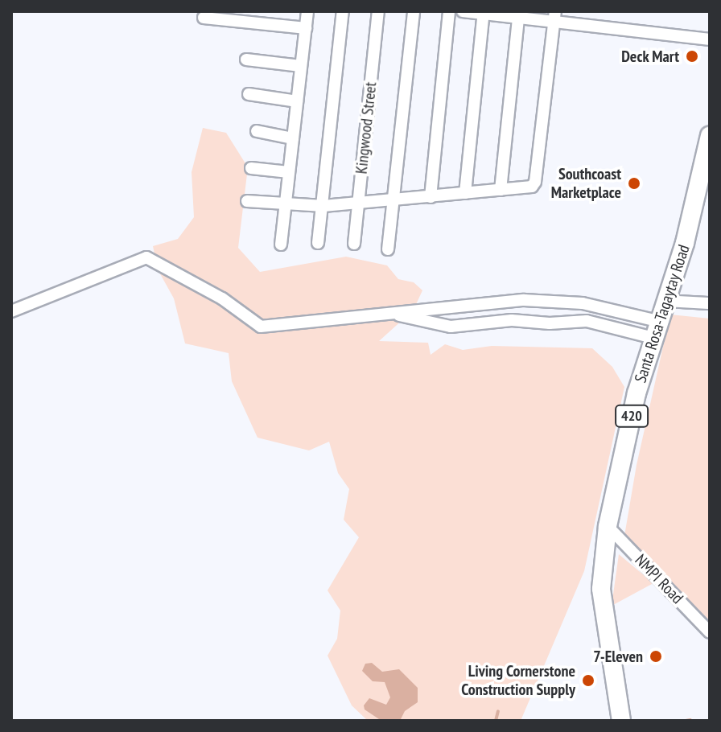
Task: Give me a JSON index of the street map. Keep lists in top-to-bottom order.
{
  "streets": {
    "main road": ["Santa Rosa-Tagaytay Road", "420"],
    "street": ["Kingwood Street", "NMPI Road"]
  },
  "crossings": [
    ["Santa Rosa-Tagaytay Road", "NMPI Road"]
  ],
  "places": [
    "Deck Mart",
    "Southcoast Marketplace",
    "7-Eleven",
    "Living Cornerstone Construction Supply"
  ]
}
